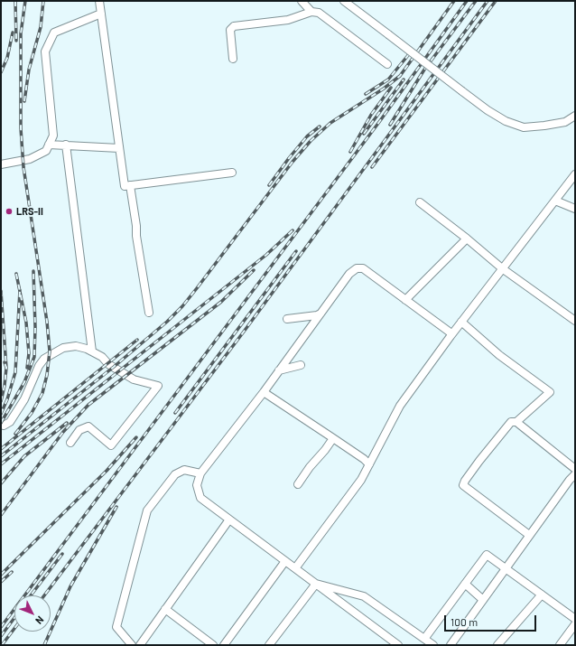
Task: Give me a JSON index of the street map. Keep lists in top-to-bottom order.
{
  "places": ["LRS-II"],
  "scale_bar": "100 m",
  "north": "bottom right"
}
